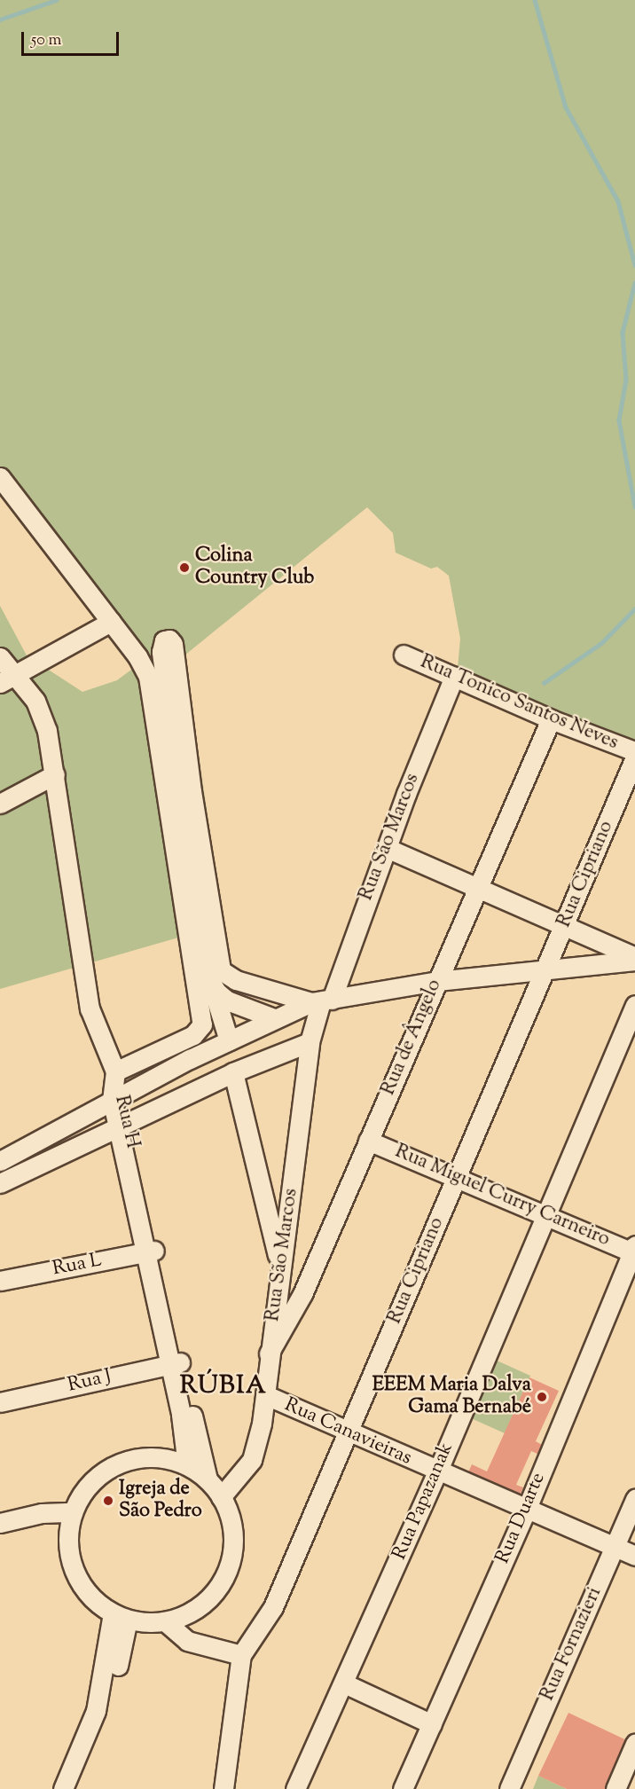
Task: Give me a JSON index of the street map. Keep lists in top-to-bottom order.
{
  "streets": {
    "street": [
      "Rua Tonico Santos Neves",
      "Rua São Marcos",
      "Rua Cipriano",
      "Rua de Ângelo",
      "Rua H",
      "Rua Miguel Curry Carneiro",
      "Rua L",
      "Rua J",
      "Rua Canavieiras",
      "Rua Papazanak",
      "Rua Duarte",
      "Rua Fornazieri"
    ]
  },
  "crossings": [
    ["Rua Tonico Santos Neves", "Rua São Marcos"],
    ["Rua Tonico Santos Neves", "Rua de Ângelo"],
    ["Rua São Marcos", "Rua de Ângelo"],
    ["Rua São Marcos", "Rua H"],
    ["Rua São Marcos", "Rua Canavieiras"],
    ["Rua Cipriano", "Rua Miguel Curry Carneiro"],
    ["Rua Cipriano", "Rua Canavieiras"],
    ["Rua de Ângelo", "Rua Miguel Curry Carneiro"],
    ["Rua H", "Rua L"],
    ["Rua H", "Rua J"],
    ["Rua Miguel Curry Carneiro", "Rua Papazanak"],
    ["Rua Miguel Curry Carneiro", "Rua Duarte"],
    ["Rua Canavieiras", "Rua Papazanak"],
    ["Rua Canavieiras", "Rua Duarte"],
    ["Rua Canavieiras", "Rua Fornazieri"]
  ],
  "districts": ["RÚBIA"],
  "places": ["Colina Country Club", "EEEM Maria Dalva Gama Bernabé", "Igreja de São Pedro"],
  "scale_bar": "50 m"
}
